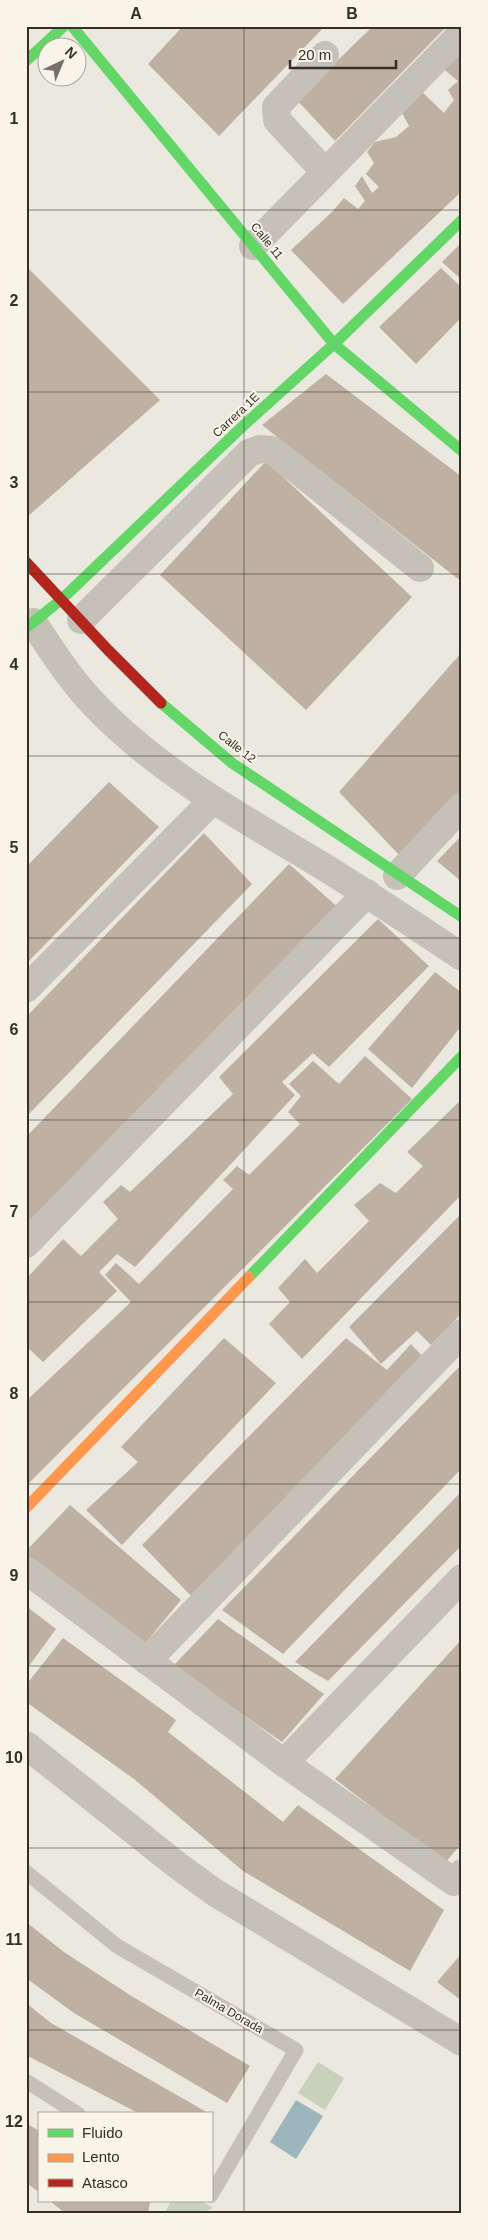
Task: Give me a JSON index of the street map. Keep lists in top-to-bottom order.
{
  "streets": {
    "main road": ["Calle 11", "Carrera 1E", "Calle 12"],
    "lane": ["Palma Dorada"]
  },
  "crossings": [
    ["Calle 11", "Carrera 1E"],
    ["Carrera 1E", "Calle 12"]
  ],
  "legend": ["Fluido", "Lento", "Atasco"],
  "scale_bar": "20 m",
  "north": "top right",
  "grid": {
    "columns": ["A", "B"],
    "rows": [
      "1",
      "2",
      "3",
      "4",
      "5",
      "6",
      "7",
      "8",
      "9",
      "10",
      "11",
      "12"
    ]
  }
}
